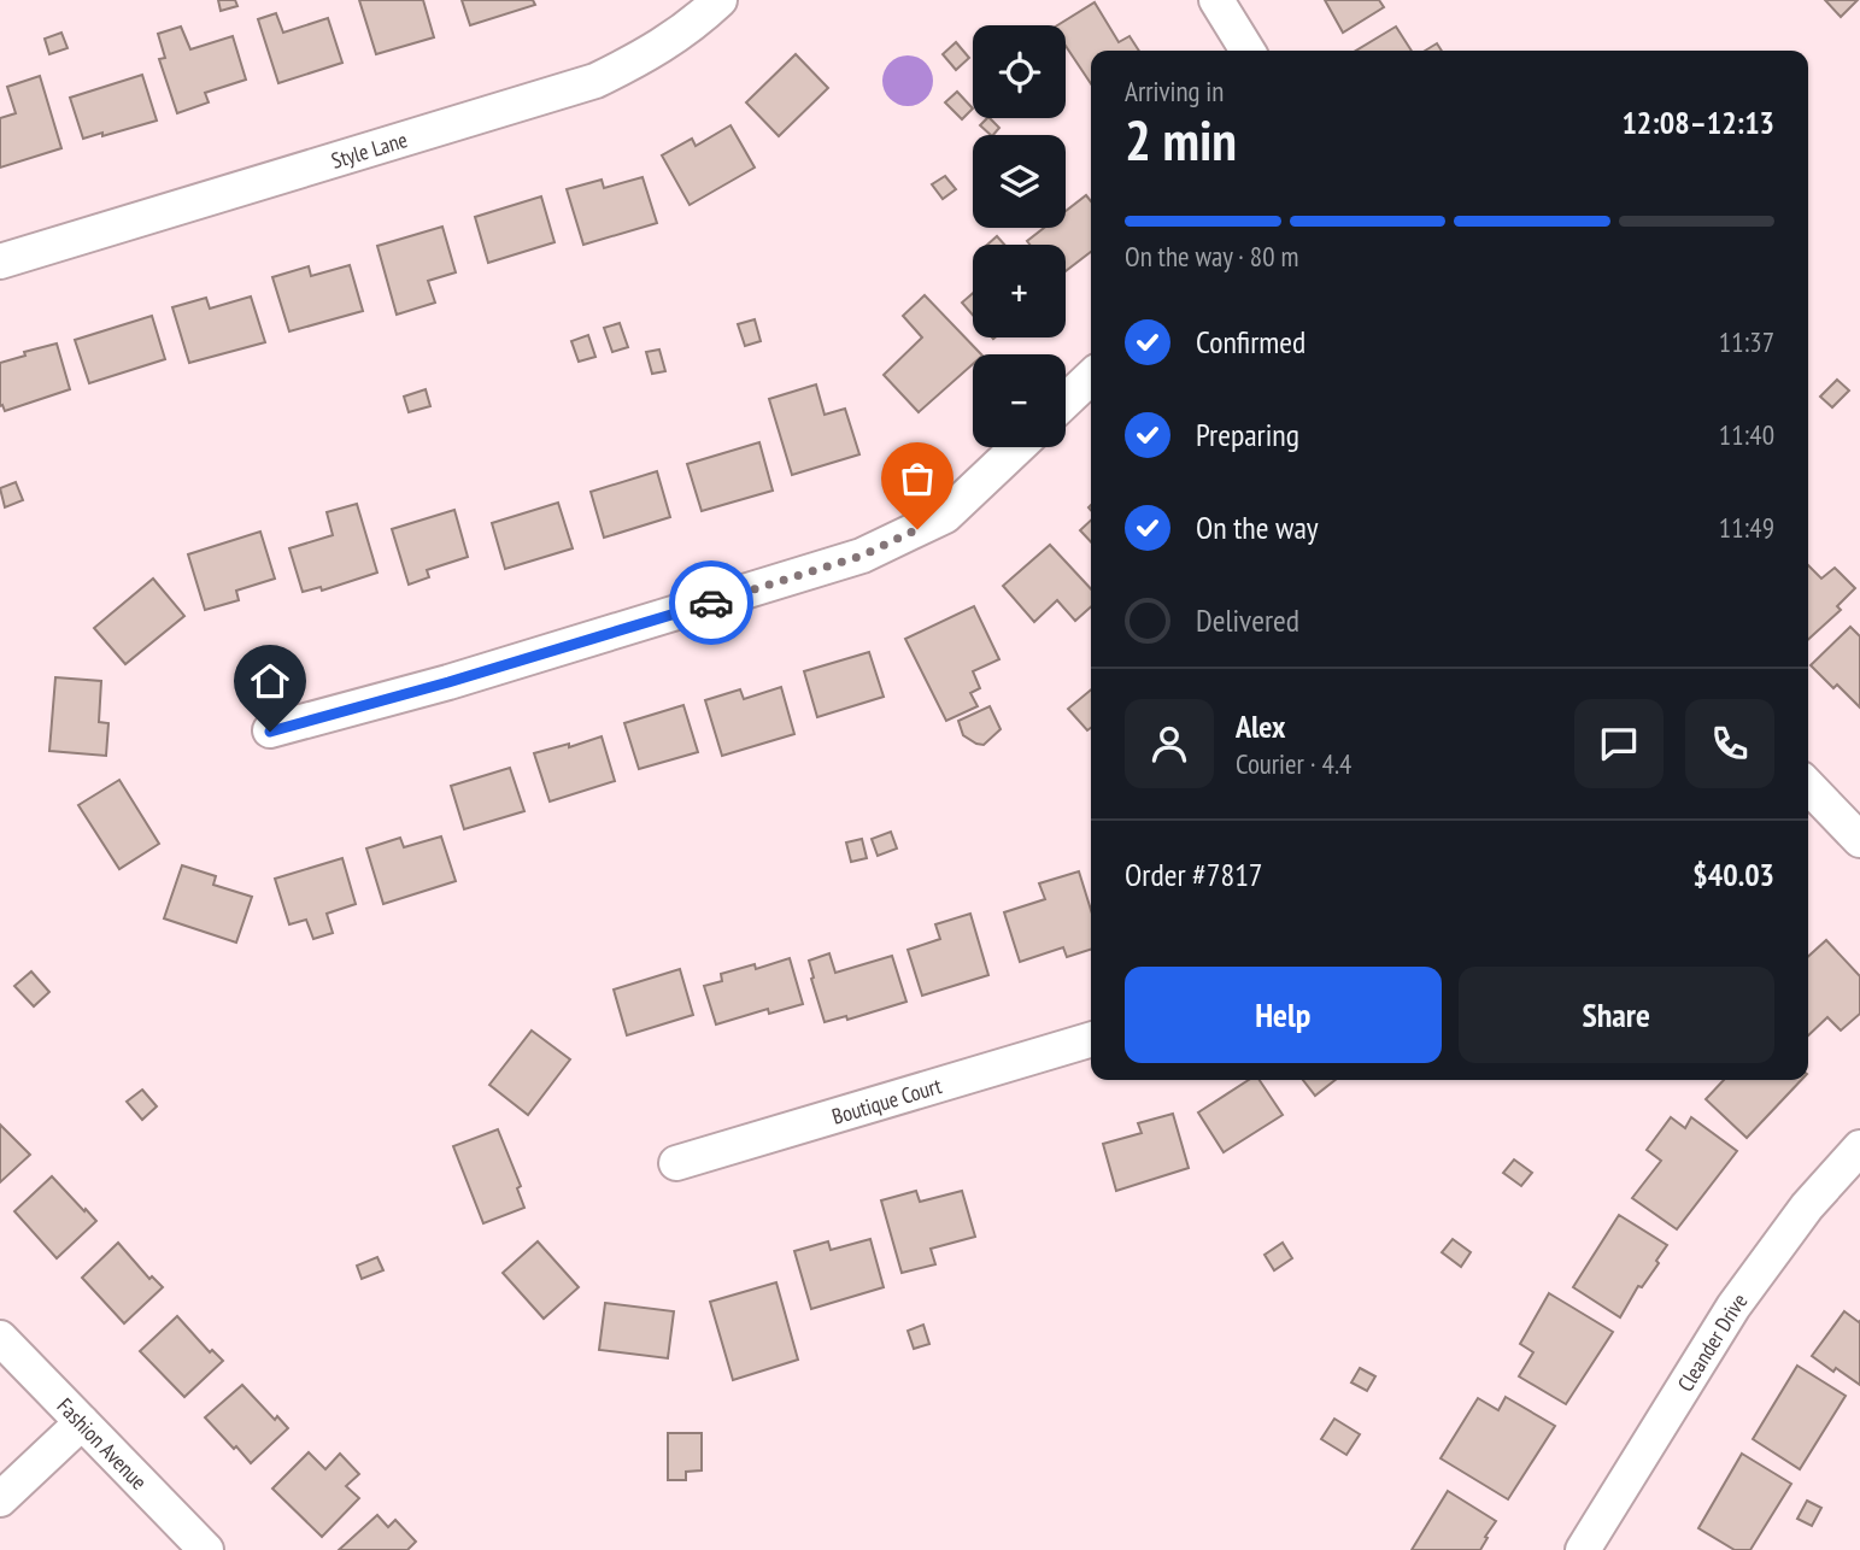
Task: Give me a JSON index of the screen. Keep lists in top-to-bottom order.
{
  "streets": {
    "street": [
      "Style Lane",
      "Boutique Court",
      "Cleander Drive",
      "Fashion Avenue"
    ]
  },
  "page": {
    "map_buttons": ["+", "−"],
    "heading": ["2 min", "Arriving in", "12:08–12:13"],
    "panel": [
      "Alex",
      "Courier · 4.4",
      "Order #7817",
      "$40.03"
    ],
    "bar": "On the way · 80 m",
    "list": [
      ["Confirmed", "11:37"],
      ["Preparing", "11:40"],
      ["On the way", "11:49"],
      "Delivered"
    ],
    "buttons": ["Help", "Share"]
  }
}
